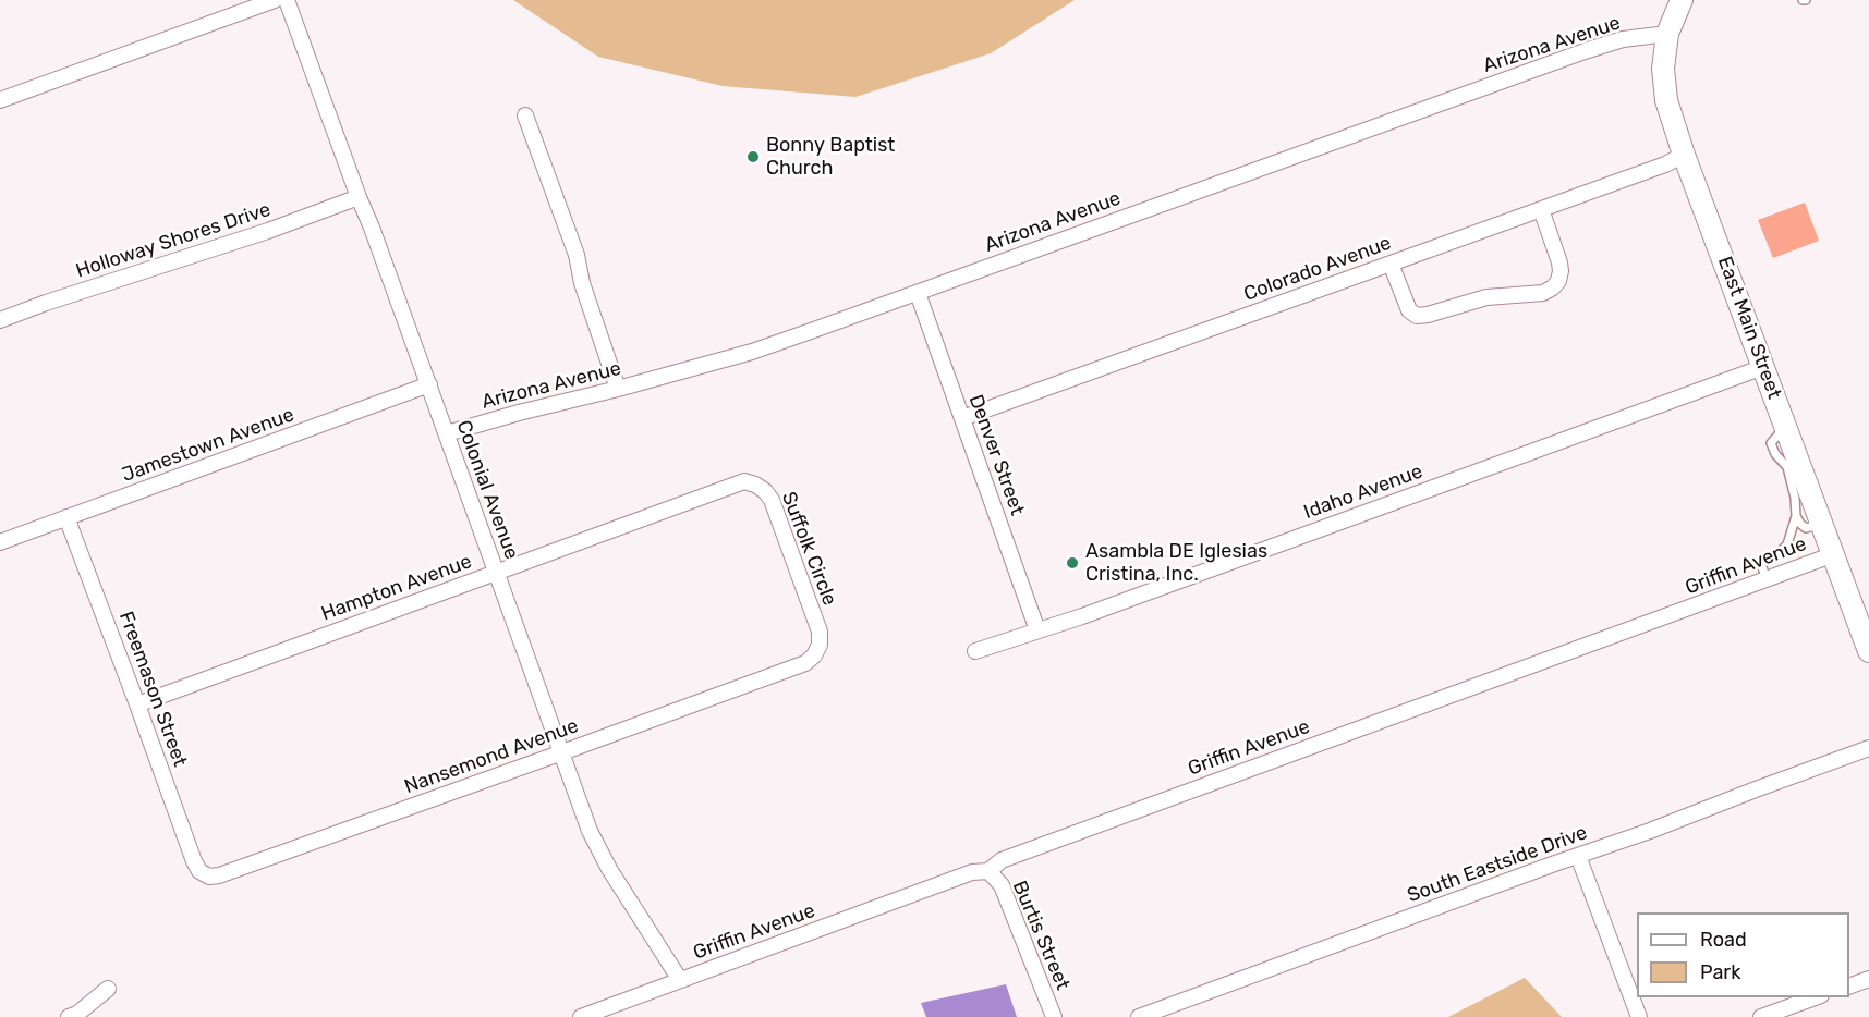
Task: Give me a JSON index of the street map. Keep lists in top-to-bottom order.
{
  "streets": {
    "main road": ["East Main Street"],
    "street": [
      "Arizona Avenue",
      "Holloway Shores Drive",
      "Colorado Avenue",
      "Jamestown Avenue",
      "Denver Street",
      "Colonial Avenue",
      "Idaho Avenue",
      "Suffolk Circle",
      "Griffin Avenue",
      "Hampton Avenue",
      "Freemason Street",
      "Nansemond Avenue",
      "South Eastside Drive",
      "Burtis Street"
    ]
  },
  "crossings": [
    ["Arizona Avenue", "East Main Street"],
    ["Arizona Avenue", "Denver Street"],
    ["Arizona Avenue", "Colonial Avenue"],
    ["Holloway Shores Drive", "Colonial Avenue"],
    ["Colorado Avenue", "East Main Street"],
    ["Colorado Avenue", "Denver Street"],
    ["East Main Street", "Idaho Avenue"],
    ["East Main Street", "Griffin Avenue"],
    ["Jamestown Avenue", "Colonial Avenue"],
    ["Jamestown Avenue", "Freemason Street"],
    ["Denver Street", "Idaho Avenue"],
    ["Colonial Avenue", "Griffin Avenue"],
    ["Colonial Avenue", "Hampton Avenue"],
    ["Colonial Avenue", "Nansemond Avenue"],
    ["Suffolk Circle", "Hampton Avenue"],
    ["Suffolk Circle", "Nansemond Avenue"],
    ["Griffin Avenue", "Burtis Street"],
    ["Hampton Avenue", "Freemason Street"],
    ["Freemason Street", "Nansemond Avenue"]
  ],
  "places": ["Bonny Baptist Church", "Asambla DE Iglesias Cristina, Inc."],
  "legend": ["Road", "Park"]
}
